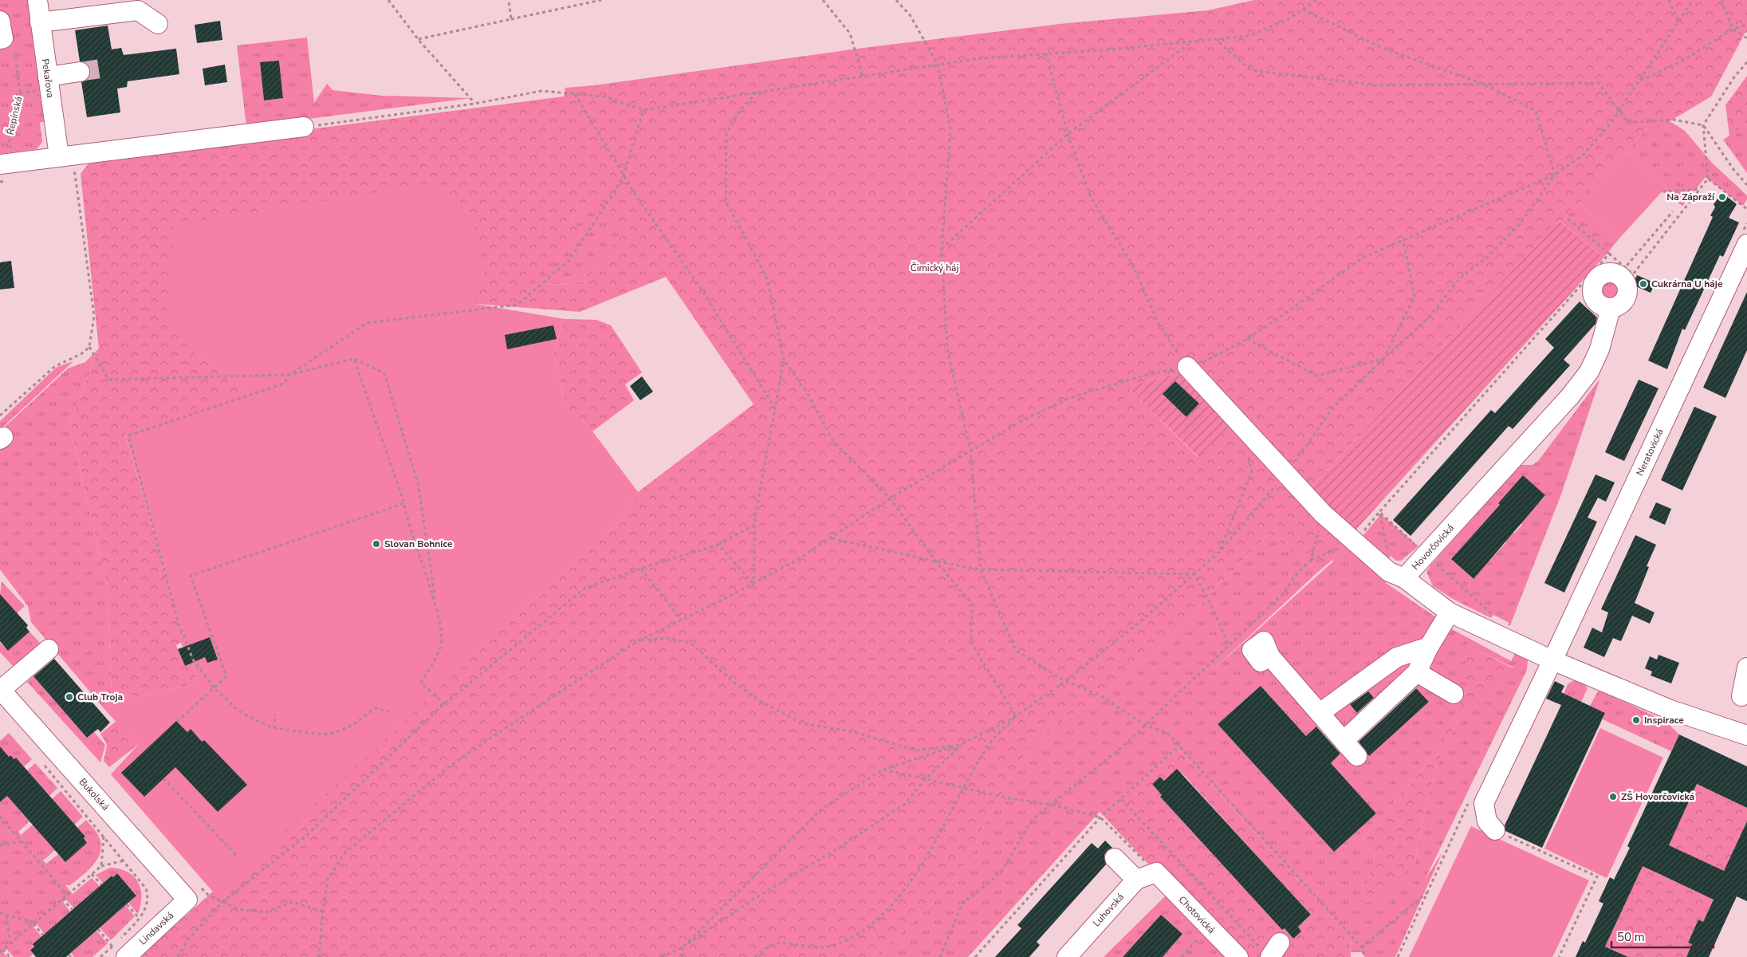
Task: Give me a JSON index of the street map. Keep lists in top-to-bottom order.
{
  "streets": {
    "street": [
      "Pekařova",
      "Neratovická",
      "Hovorčovická",
      "Bukolská",
      "Luhovská",
      "Chotovická",
      "Lindavská"
    ],
    "path": ["Řepínská"]
  },
  "crossings": [
    ["Neratovická", "Hovorčovická"],
    ["Bukolská", "Lindavská"],
    ["Luhovská", "Chotovická"]
  ],
  "parks": ["Čimický háj"],
  "places": [
    "Na Zápraží",
    "Cukrárna U háje",
    "Slovan Bohnice",
    "Club Troja",
    "Inspirace",
    "ZŠ Hovorčovická"
  ],
  "scale_bar": "50 m"
}
